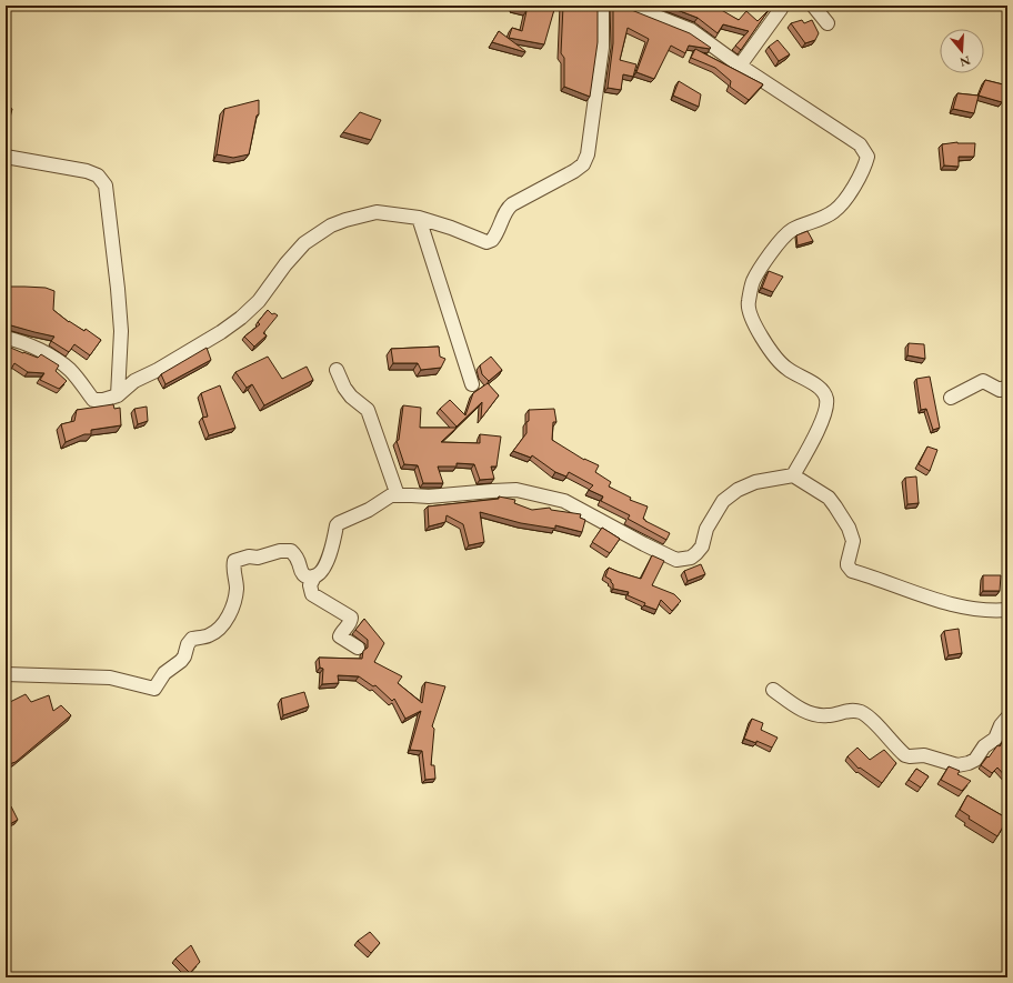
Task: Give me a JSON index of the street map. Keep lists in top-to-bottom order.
{
  "north": "bottom"
}
